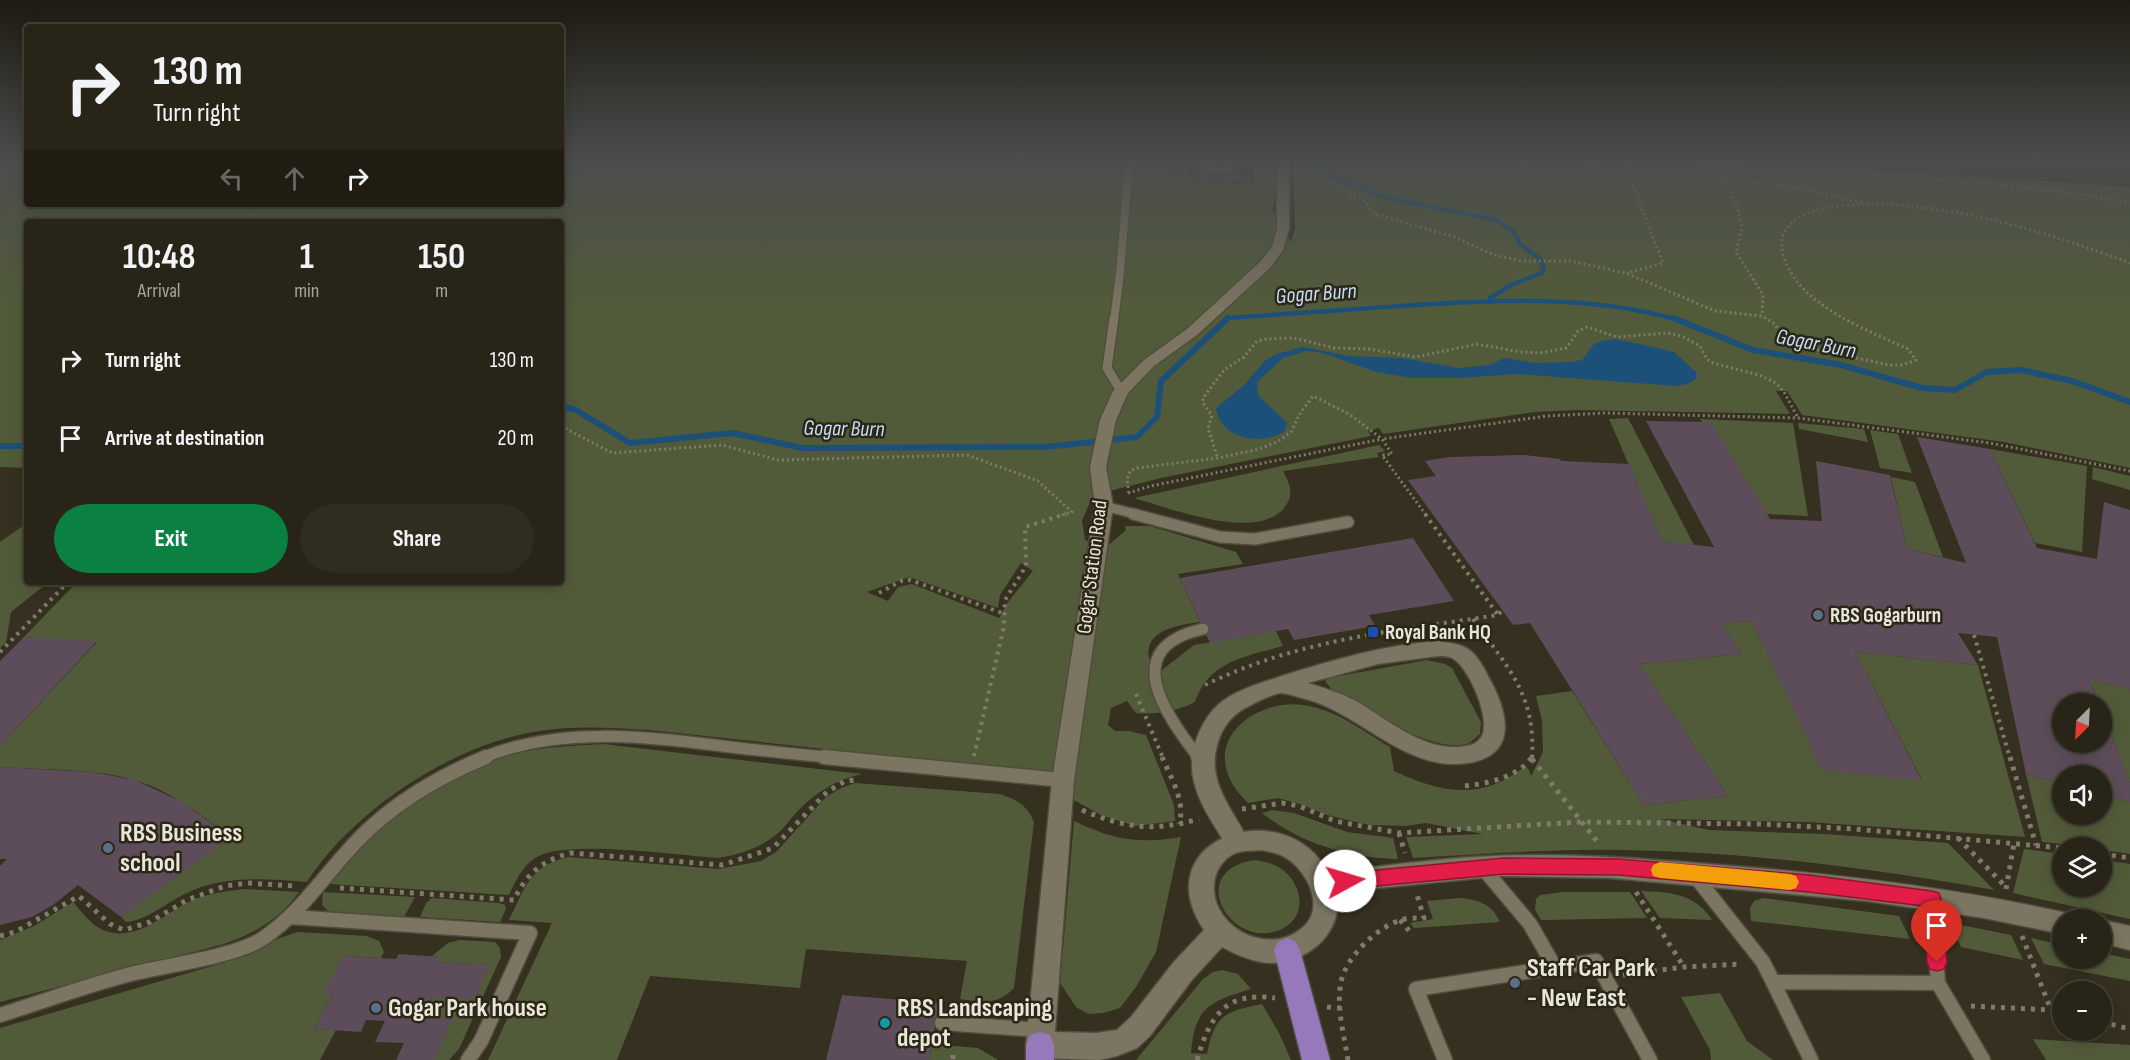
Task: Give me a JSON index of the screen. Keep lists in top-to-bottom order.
{
  "streets": {
    "street": ["Gogar Station Road"]
  },
  "water": ["Gogar Burn"],
  "places": {
    "other": [
      "RBS Gogarburn",
      "RBS Business school",
      "Staff Car Park - New East",
      "Gogar Park house",
      "RBS Landscaping depot"
    ],
    "transit": ["Royal Bank HQ"]
  },
  "north": "bottom left",
  "page": {
    "turn": ["130 m", "Turn right"],
    "eta": [
      "10:48",
      "Arrival",
      "1",
      "min",
      "150",
      "m"
    ],
    "list": [
      {
        "name": "Turn right",
        "value": "130 m"
      },
      {
        "name": "Arrive at destination",
        "value": "20 m"
      }
    ],
    "buttons": ["Exit", "Share"],
    "map_buttons": ["+", "−"]
  }
}
